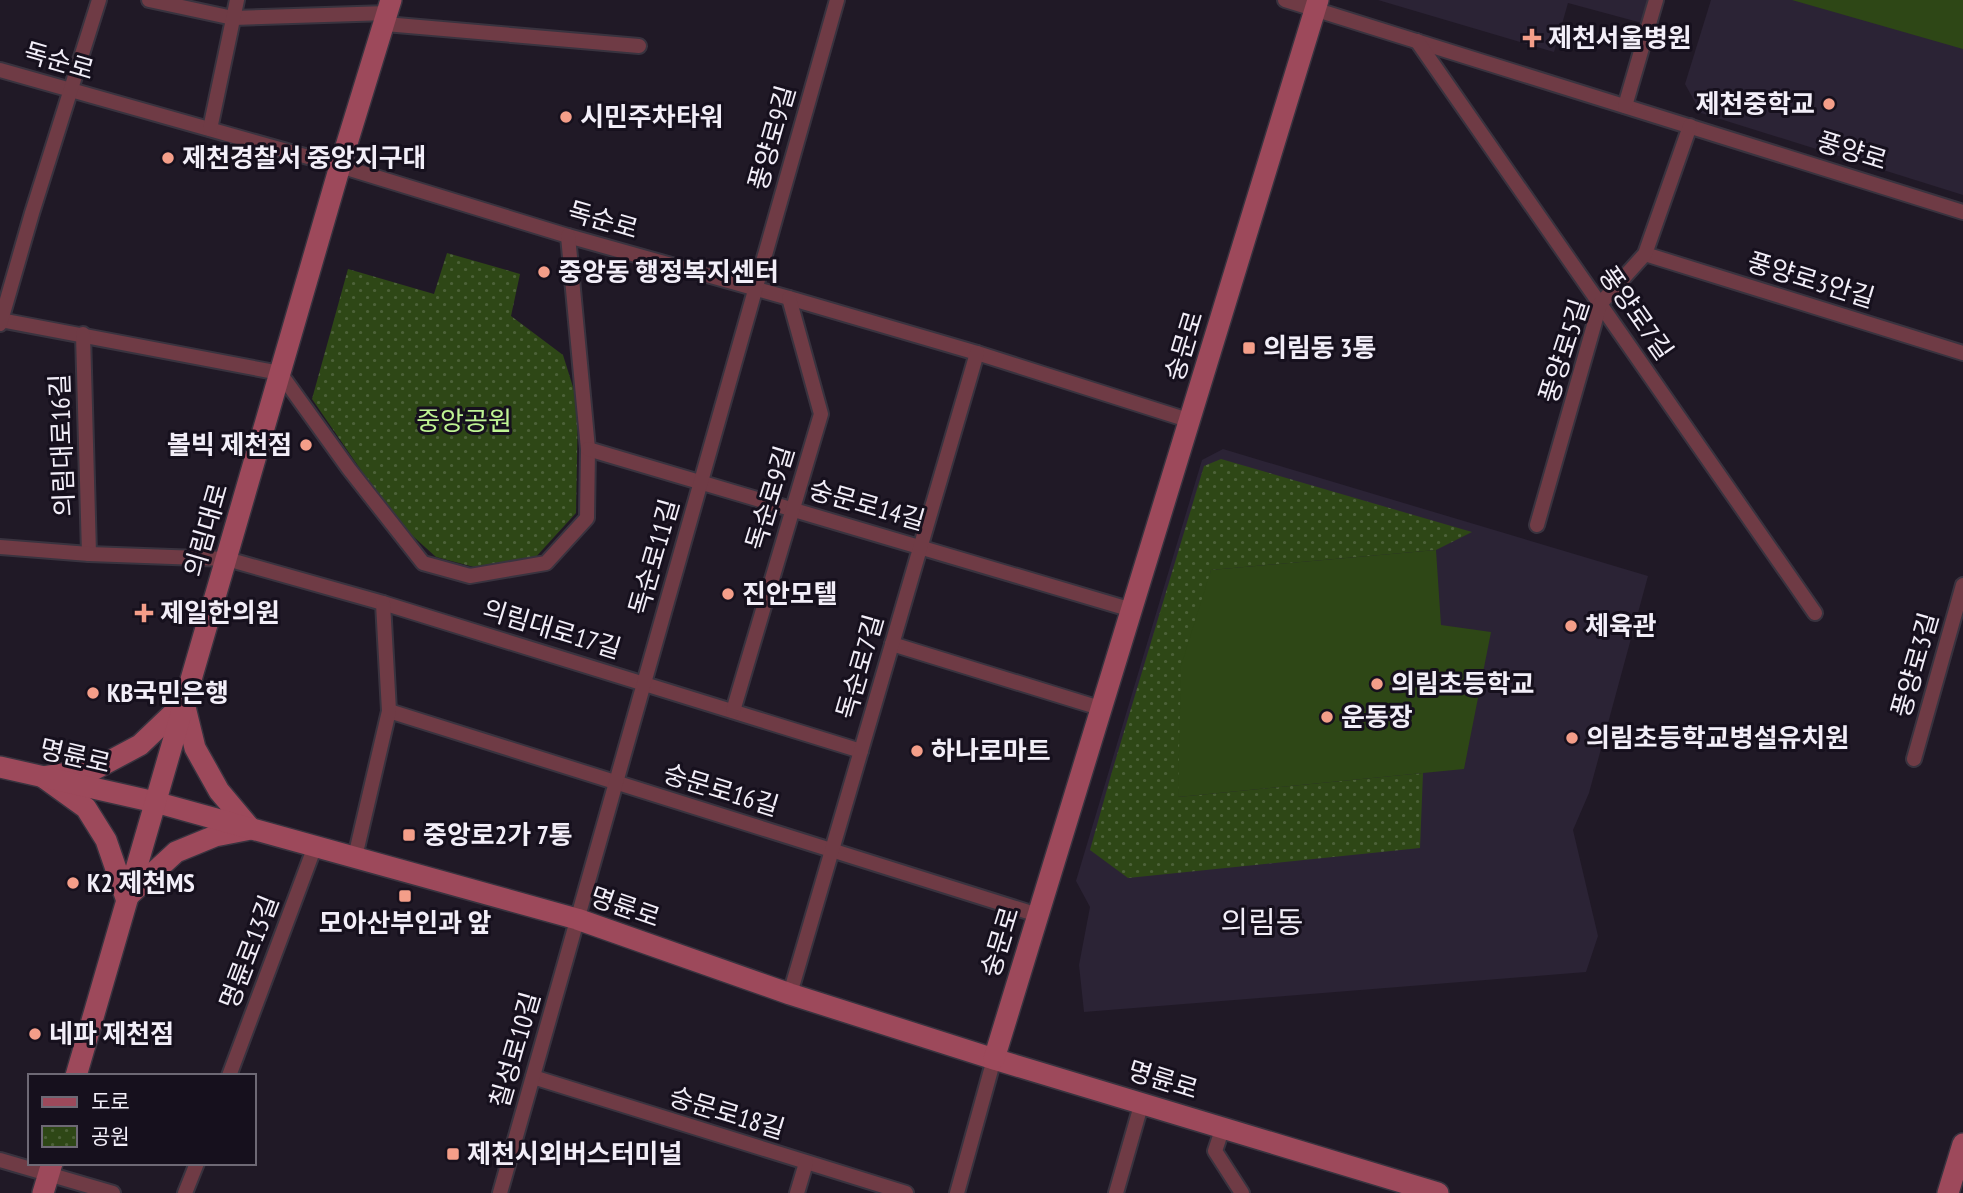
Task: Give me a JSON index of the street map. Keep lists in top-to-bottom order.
{
  "streets": {
    "street": [
      "독순로",
      "풍양로9길",
      "풍양로",
      "풍양로3안길",
      "풍양로7길",
      "숭문로",
      "풍양로5길",
      "의림대로16길",
      "독순로9길",
      "숭문로14길",
      "의림대로",
      "독순로11길",
      "의림대로17길",
      "풍양로3길",
      "독순로7길",
      "명륜로",
      "숭문로16길",
      "명륜로13길",
      "칠성로10길",
      "숭문로18길"
    ]
  },
  "crossings": [
    ["독순로", "풍양로9길"],
    ["독순로", "숭문로"],
    ["독순로", "독순로9길"],
    ["독순로", "의림대로"],
    ["독순로", "독순로11길"],
    ["독순로", "독순로7길"],
    ["풍양로9길", "독순로11길"],
    ["풍양로", "풍양로7길"],
    ["풍양로", "숭문로"],
    ["풍양로", "풍양로5길"],
    ["풍양로3안길", "풍양로5길"],
    ["풍양로7길", "풍양로5길"],
    ["숭문로", "숭문로14길"],
    ["숭문로", "명륜로"],
    ["숭문로", "숭문로16길"],
    ["의림대로16길", "의림대로17길"],
    ["독순로9길", "숭문로14길"],
    ["독순로9길", "의림대로17길"],
    ["숭문로14길", "독순로11길"],
    ["숭문로14길", "독순로7길"],
    ["의림대로", "의림대로17길"],
    ["의림대로", "명륜로"],
    ["독순로11길", "의림대로17길"],
    ["독순로11길", "명륜로"],
    ["독순로11길", "숭문로16길"],
    ["독순로11길", "칠성로10길"],
    ["의림대로17길", "독순로7길"],
    ["독순로7길", "명륜로"],
    ["독순로7길", "숭문로16길"],
    ["명륜로", "명륜로13길"],
    ["명륜로", "칠성로10길"],
    ["칠성로10길", "숭문로18길"]
  ],
  "districts": ["의림동"],
  "parks": ["중앙공원"],
  "places": {
    "health": ["제천서울병원", "제일한의원"],
    "other": [
      "제천중학교",
      "시민주차타워",
      "제천경찰서 중앙지구대",
      "중앙동 행정복지센터",
      "볼빅 제천점",
      "진안모텔",
      "체육관",
      "의림초등학교",
      "KB국민은행",
      "운동장",
      "의림초등학교병설유치원",
      "하나로마트",
      "K2 제천MS",
      "네파 제천점"
    ],
    "transit": [
      "의림동 3통",
      "중앙로2가 7통",
      "모아산부인과 앞",
      "제천시외버스터미널"
    ]
  },
  "legend": ["도로", "공원"]
}
